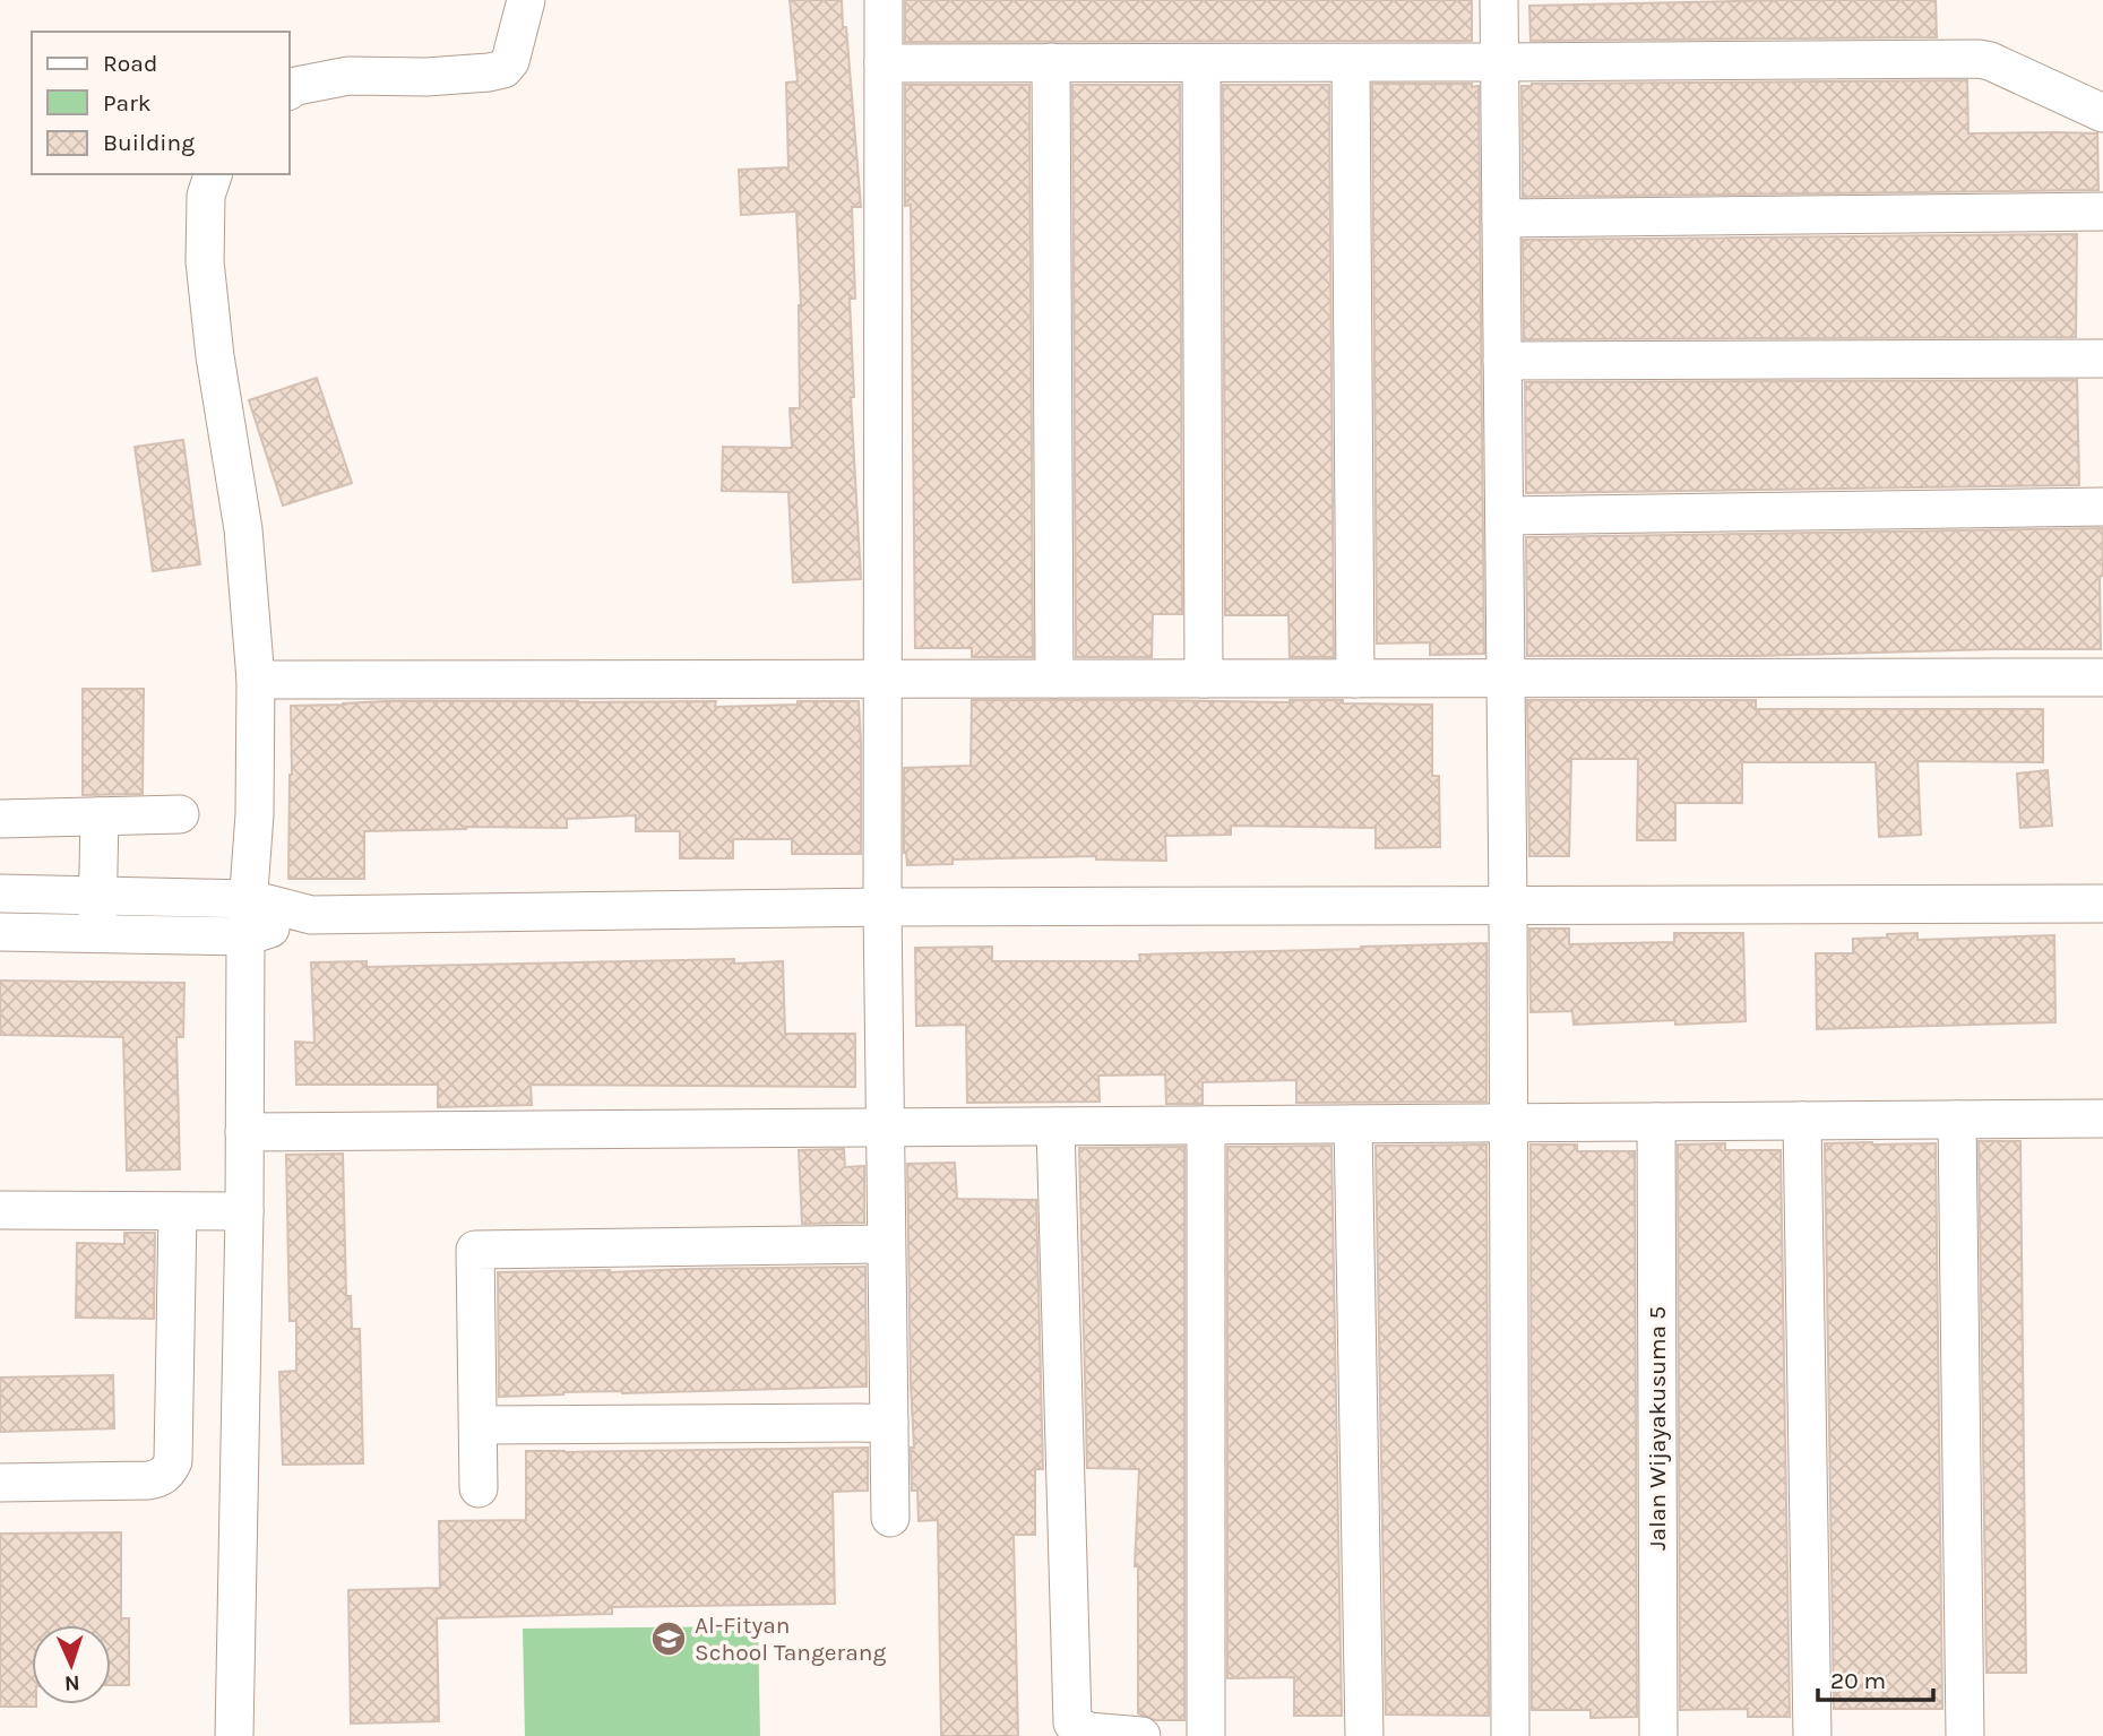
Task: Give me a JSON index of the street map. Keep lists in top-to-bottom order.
{
  "streets": {
    "street": ["Jalan Wijayakusuma 5"]
  },
  "places": {
    "school or university": ["Al-Fityan School Tangerang"]
  },
  "legend": ["Road", "Park", "Building"],
  "scale_bar": "20 m",
  "north": "bottom"
}
